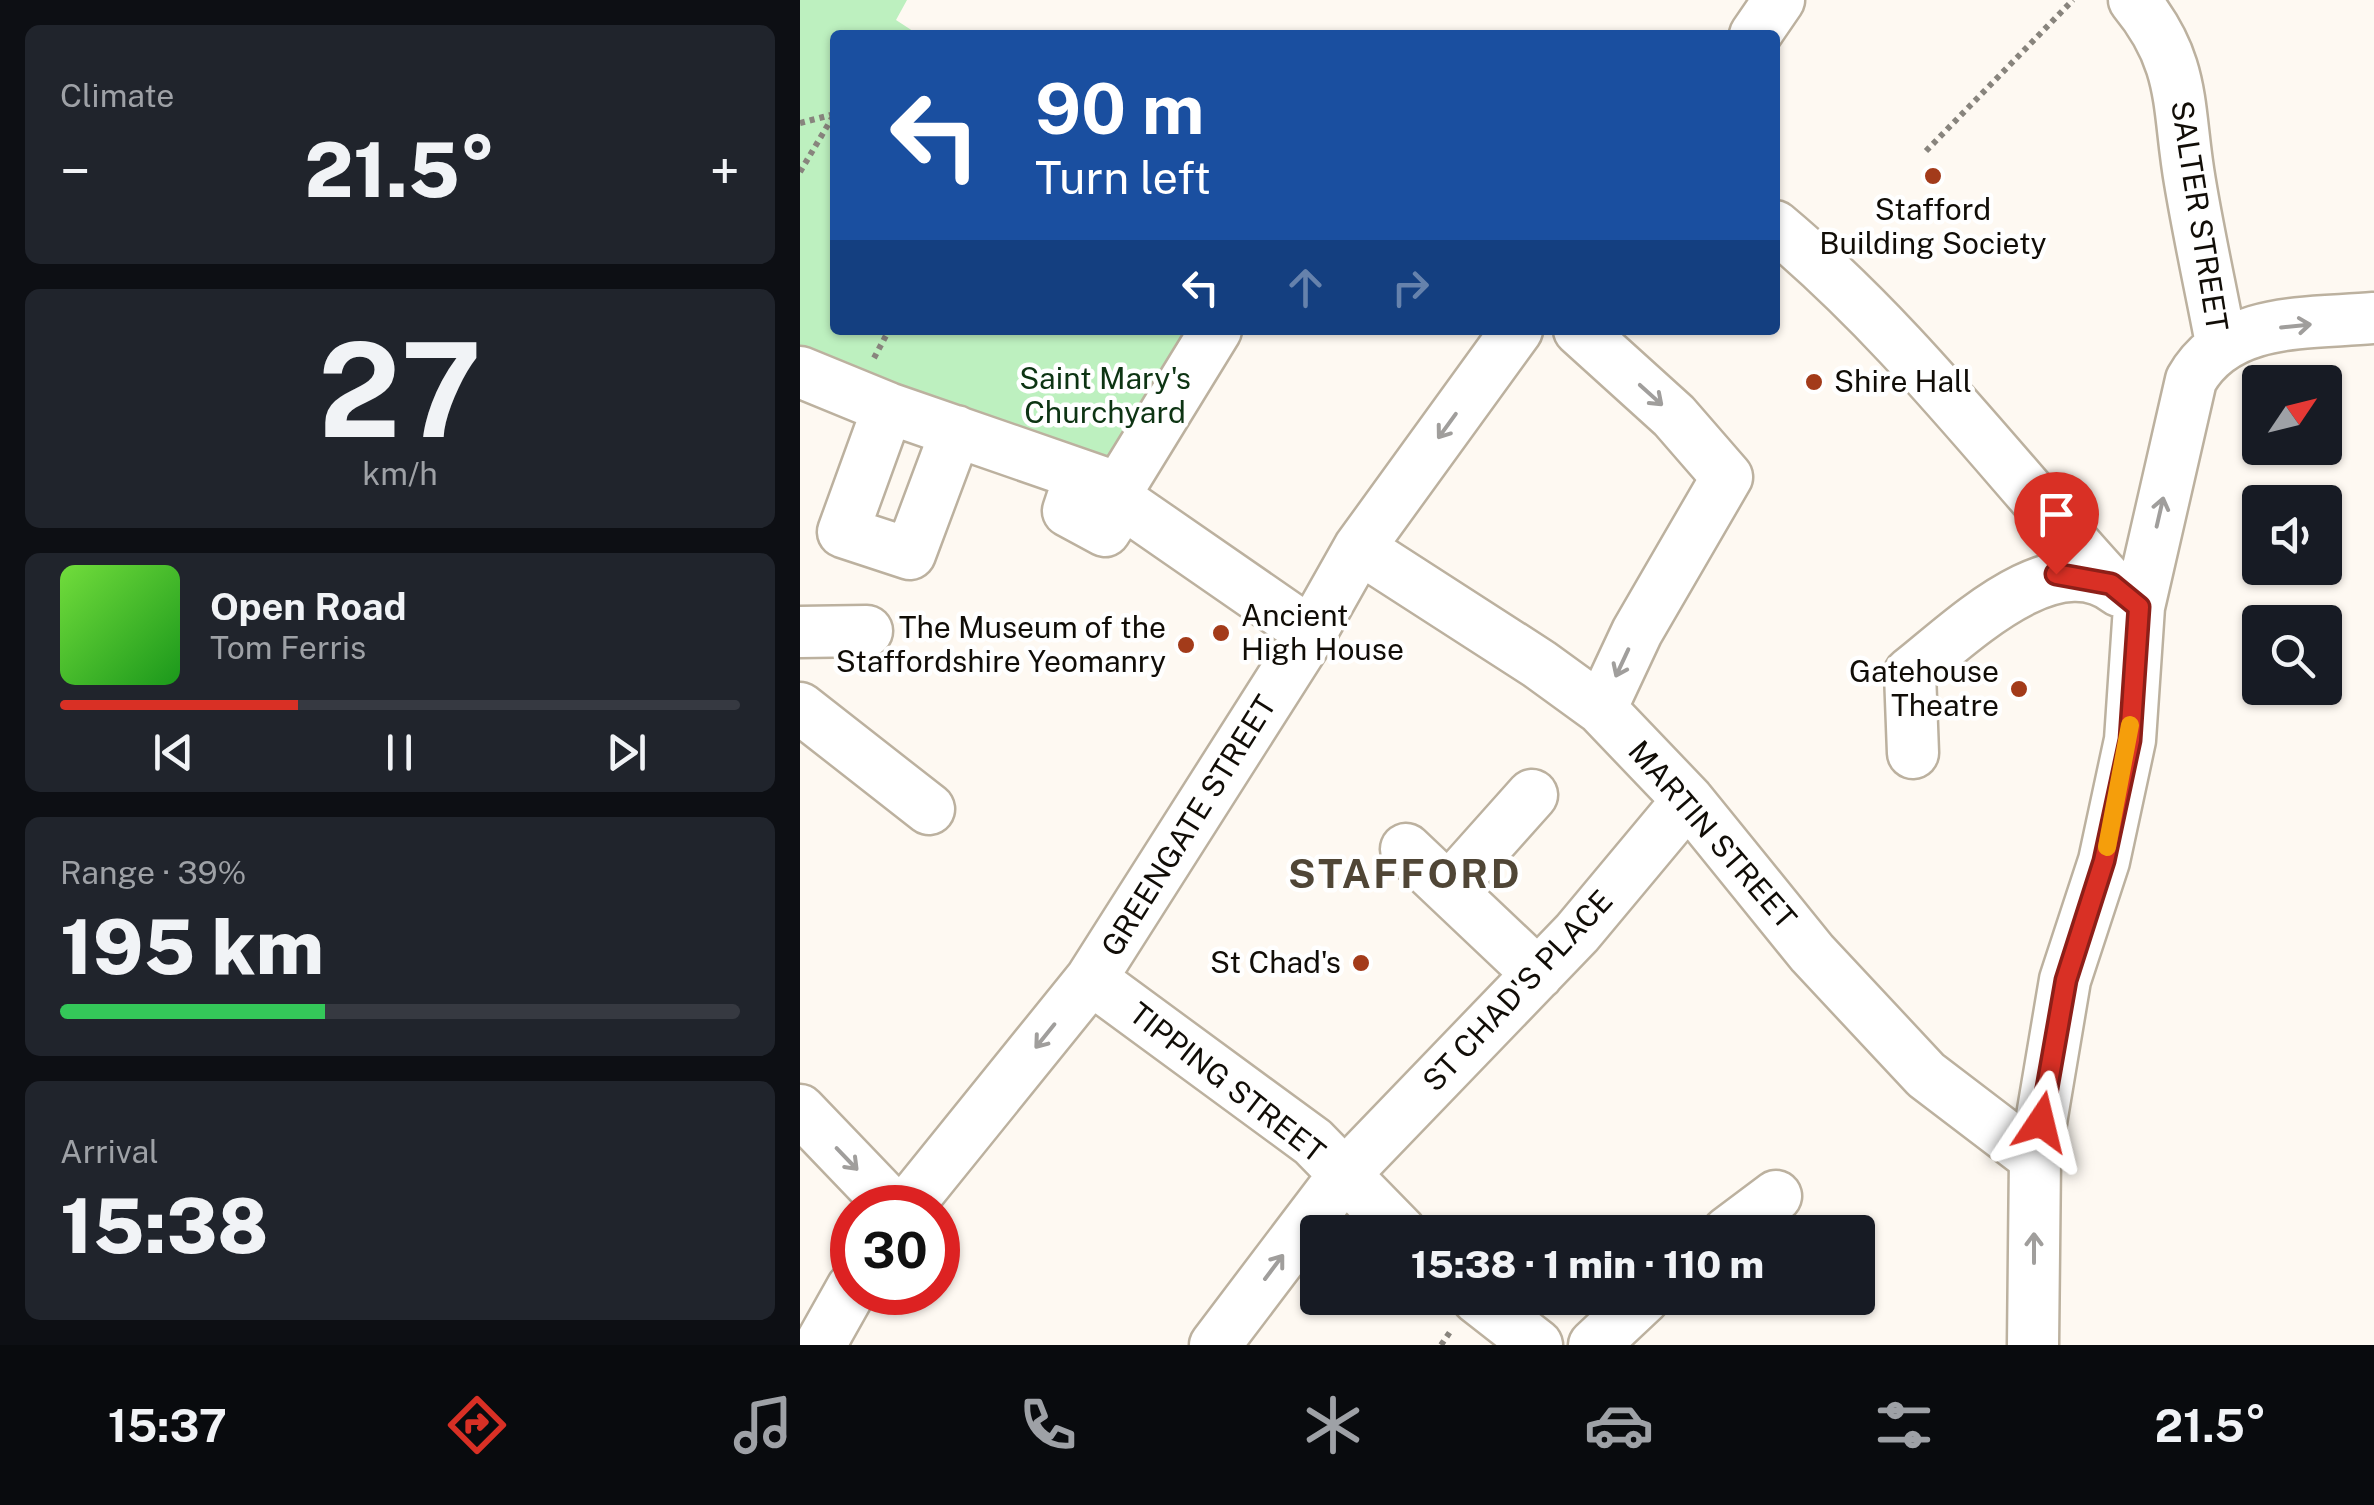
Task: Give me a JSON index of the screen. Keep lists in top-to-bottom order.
{
  "streets": {
    "street": [
      "SALTER STREET",
      "GREENGATE STREET",
      "MARTIN STREET",
      "ST CHAD'S PLACE",
      "TIPPING STREET"
    ]
  },
  "crossings": [
    ["SALTER STREET", "MARTIN STREET"],
    ["GREENGATE STREET", "MARTIN STREET"],
    ["GREENGATE STREET", "TIPPING STREET"],
    ["MARTIN STREET", "ST CHAD'S PLACE"],
    ["ST CHAD'S PLACE", "TIPPING STREET"]
  ],
  "one_way": ["GREENGATE STREET"],
  "districts": ["STAFFORD"],
  "parks": ["Saint Mary's Churchyard"],
  "places": [
    "Stafford Building Society",
    "Shire Hall",
    "Ancient High House",
    "The Museum of the Staffordshire Yeomanry",
    "Gatehouse Theatre",
    "St Chad's"
  ],
  "north": "top right",
  "page": {
    "tile": [
      "Climate",
      ["27", "km/h"],
      ["Range · 39%", "195 km"],
      ["Arrival", "15:38"]
    ],
    "turn": ["90 m", "Turn left"],
    "heat": ["−", "21.5°", "+"],
    "song": ["Open Road", "Tom Ferris"],
    "limit": "30",
    "trip": "15:38 · 1 min · 110 m",
    "tabs": ["15:37", "21.5°"]
  }
}
